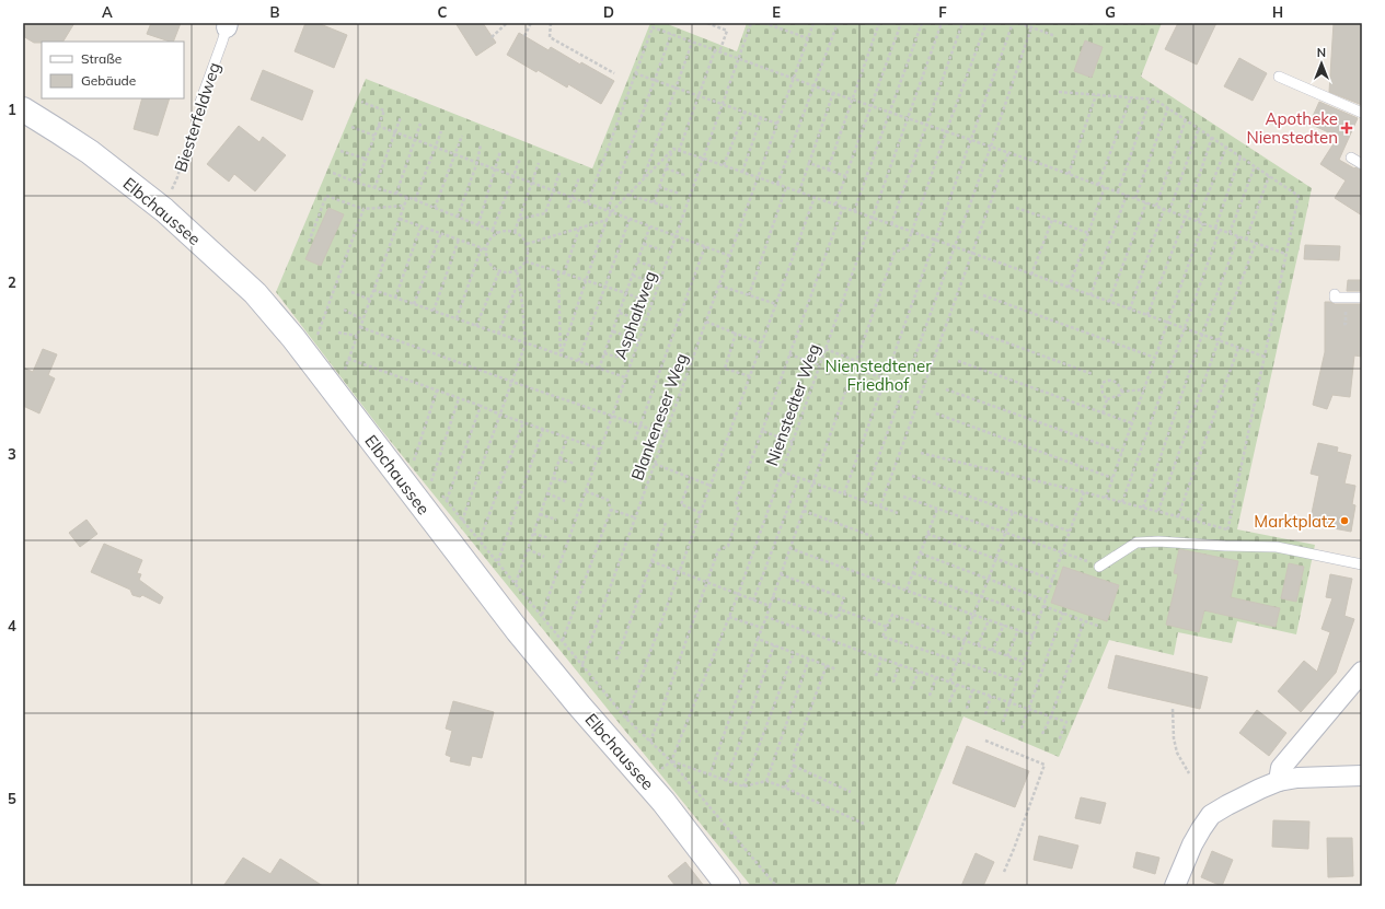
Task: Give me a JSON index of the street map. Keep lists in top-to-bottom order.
{
  "streets": {
    "main road": ["Elbchaussee"],
    "lane": ["Biesterfeldweg"],
    "path": ["Asphaltweg", "Nienstedter Weg", "Blankeneser Weg"]
  },
  "crossings": [
    ["Biesterfeldweg", "Elbchaussee"]
  ],
  "parks": ["Nienstedtener Friedhof"],
  "places": {
    "health": ["Apotheke Nienstedten"],
    "other": ["Marktplatz"]
  },
  "legend": ["Straße", "Gebäude"],
  "north": "top",
  "grid": {
    "columns": [
      "A",
      "B",
      "C",
      "D",
      "E",
      "F",
      "G",
      "H"
    ],
    "rows": [
      "1",
      "2",
      "3",
      "4",
      "5"
    ]
  }
}
